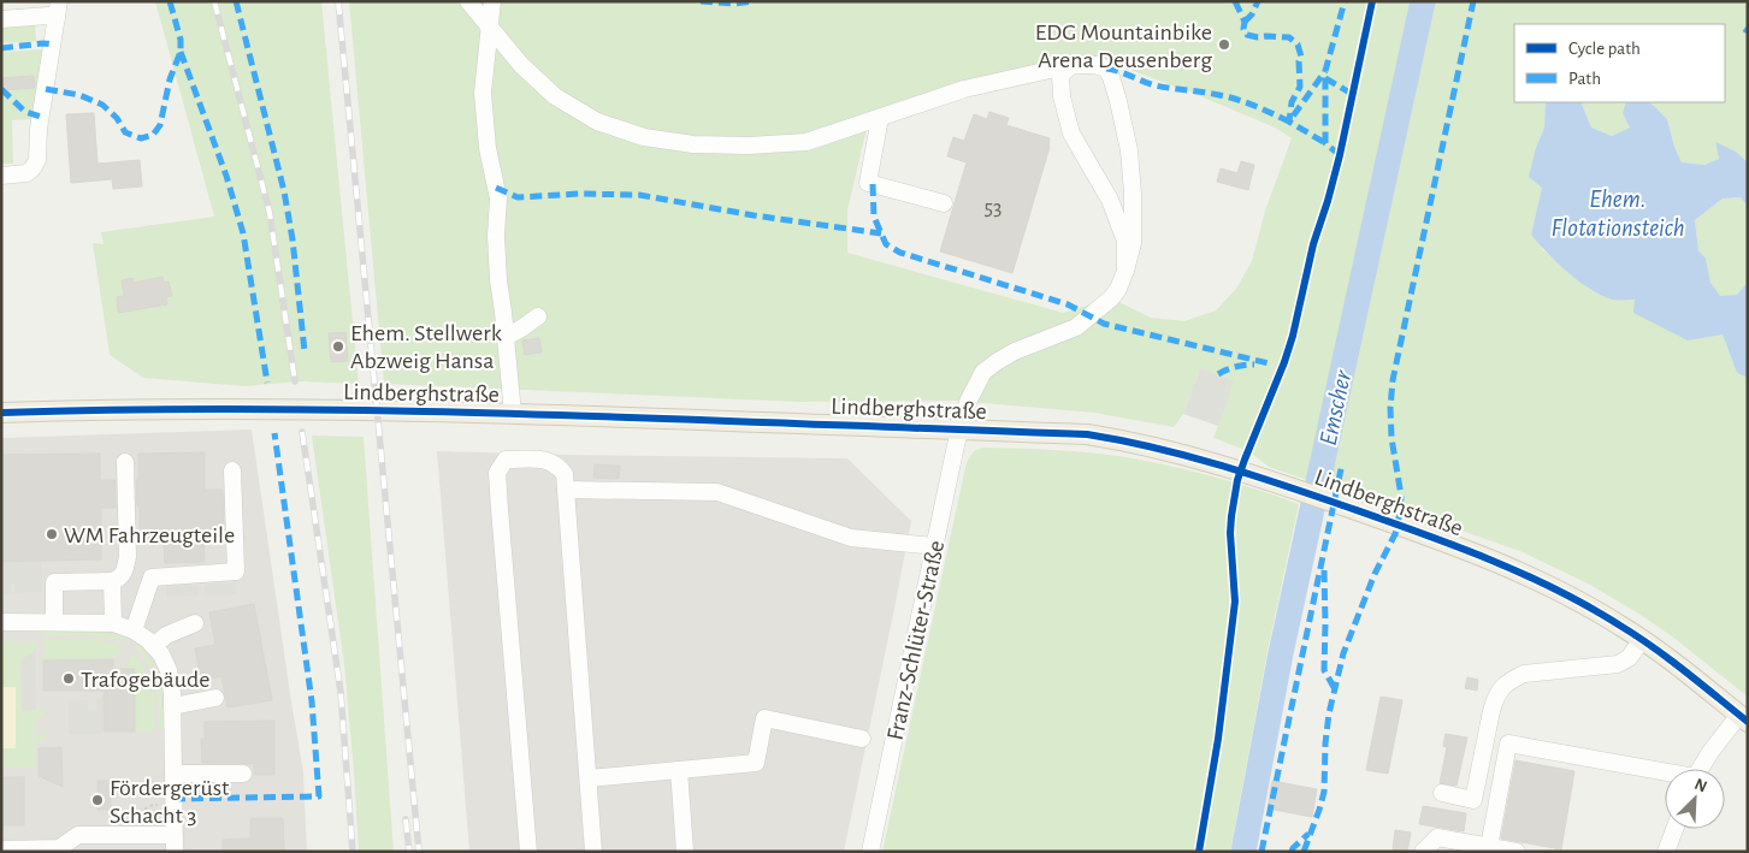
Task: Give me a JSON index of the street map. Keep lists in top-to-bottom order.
{
  "streets": {
    "main road": ["Lindberghstraße"],
    "street": ["Franz-Schlüter-Straße"]
  },
  "crossings": [
    ["Lindberghstraße", "Franz-Schlüter-Straße"]
  ],
  "water": ["Ehem. Flotationsteich", "Emscher"],
  "places": [
    "EDG Mountainbike Arena Deusenberg",
    "Ehem. Stellwerk Abzweig Hansa",
    "WM Fahrzeugteile",
    "Trafogebäude",
    "Fördergerüst Schacht 3"
  ],
  "house_numbers": ["53"],
  "legend": ["Cycle path", "Path"],
  "north": "top right"
}
